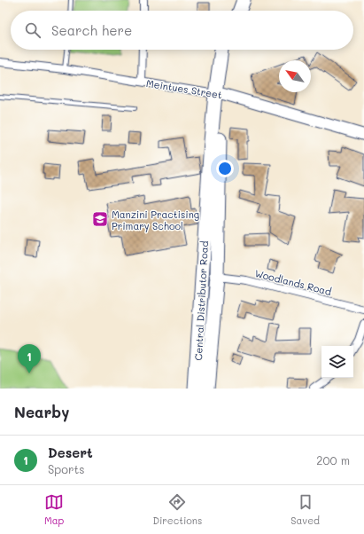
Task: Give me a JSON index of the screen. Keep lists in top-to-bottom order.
{
  "streets": {
    "highway": ["Central Distributor Road"],
    "street": ["Meintues Street", "Woodlands Road"]
  },
  "crossings": [
    ["Meintues Street", "Central Distributor Road"],
    ["Woodlands Road", "Central Distributor Road"]
  ],
  "places": {
    "school or university": ["Manzini Practising Primary School"]
  },
  "north": "top left",
  "page": {
    "search": "Search here",
    "pins": "1",
    "heading": "Nearby",
    "list": [
      {
        "mark": "1",
        "name": "Desert",
        "note": "Sports",
        "value": "200 m"
      }
    ],
    "nav": ["Map", "Directions", "Saved"]
  }
}
